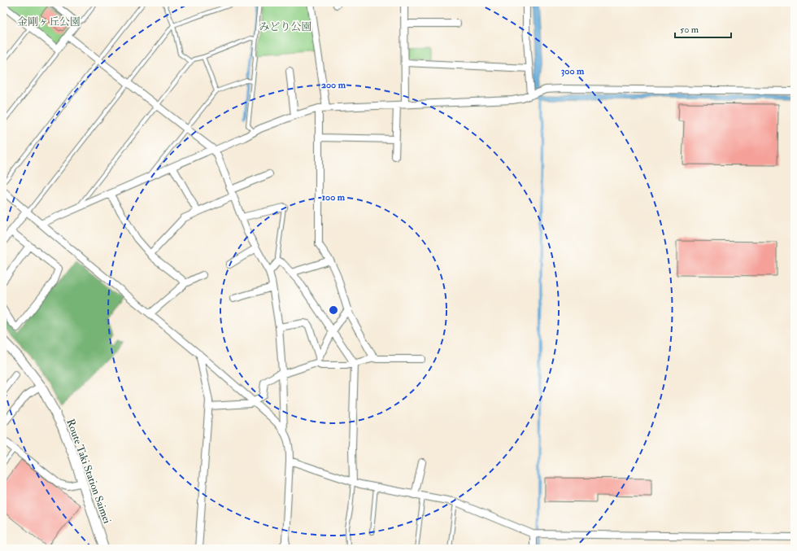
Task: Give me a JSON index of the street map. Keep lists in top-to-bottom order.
{
  "streets": {
    "main road": ["Route Taki Station Saimei"]
  },
  "parks": ["金剛ヶ丘公園", "みどり公園"],
  "scale_bar": "50 m",
  "rings": ["300 m", "200 m", "100 m"]
}
